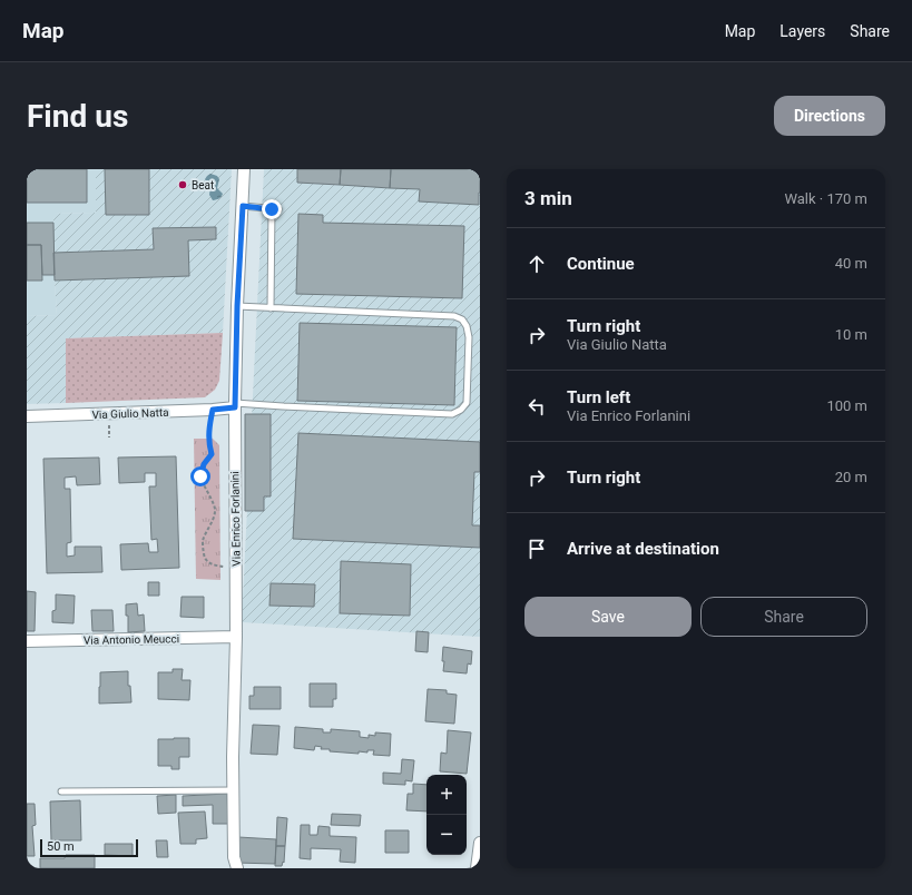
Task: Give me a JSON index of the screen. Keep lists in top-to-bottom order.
{
  "streets": {
    "street": ["Via Giulio Natta", "Via Enrico Forlanini", "Via Antonio Meucci"]
  },
  "crossings": [
    ["Via Giulio Natta", "Via Enrico Forlanini"],
    ["Via Enrico Forlanini", "Via Antonio Meucci"]
  ],
  "places": ["Beat"],
  "scale_bar": "50 m",
  "page": {
    "header": "Map",
    "nav": ["Map", "Layers", "Share"],
    "buttons": [
      "Directions",
      ["Save", "Share"]
    ],
    "title": "Find us",
    "heading": ["3 min", "Walk · 170 m"],
    "list": [
      ["Continue", "40 m"],
      ["Turn right", "Via Giulio Natta", "10 m"],
      ["Turn left", "Via Enrico Forlanini", "100 m"],
      ["Turn right", "20 m"],
      "Arrive at destination"
    ],
    "map_buttons": ["+", "−"],
    "scale": "50 m"
  }
}
